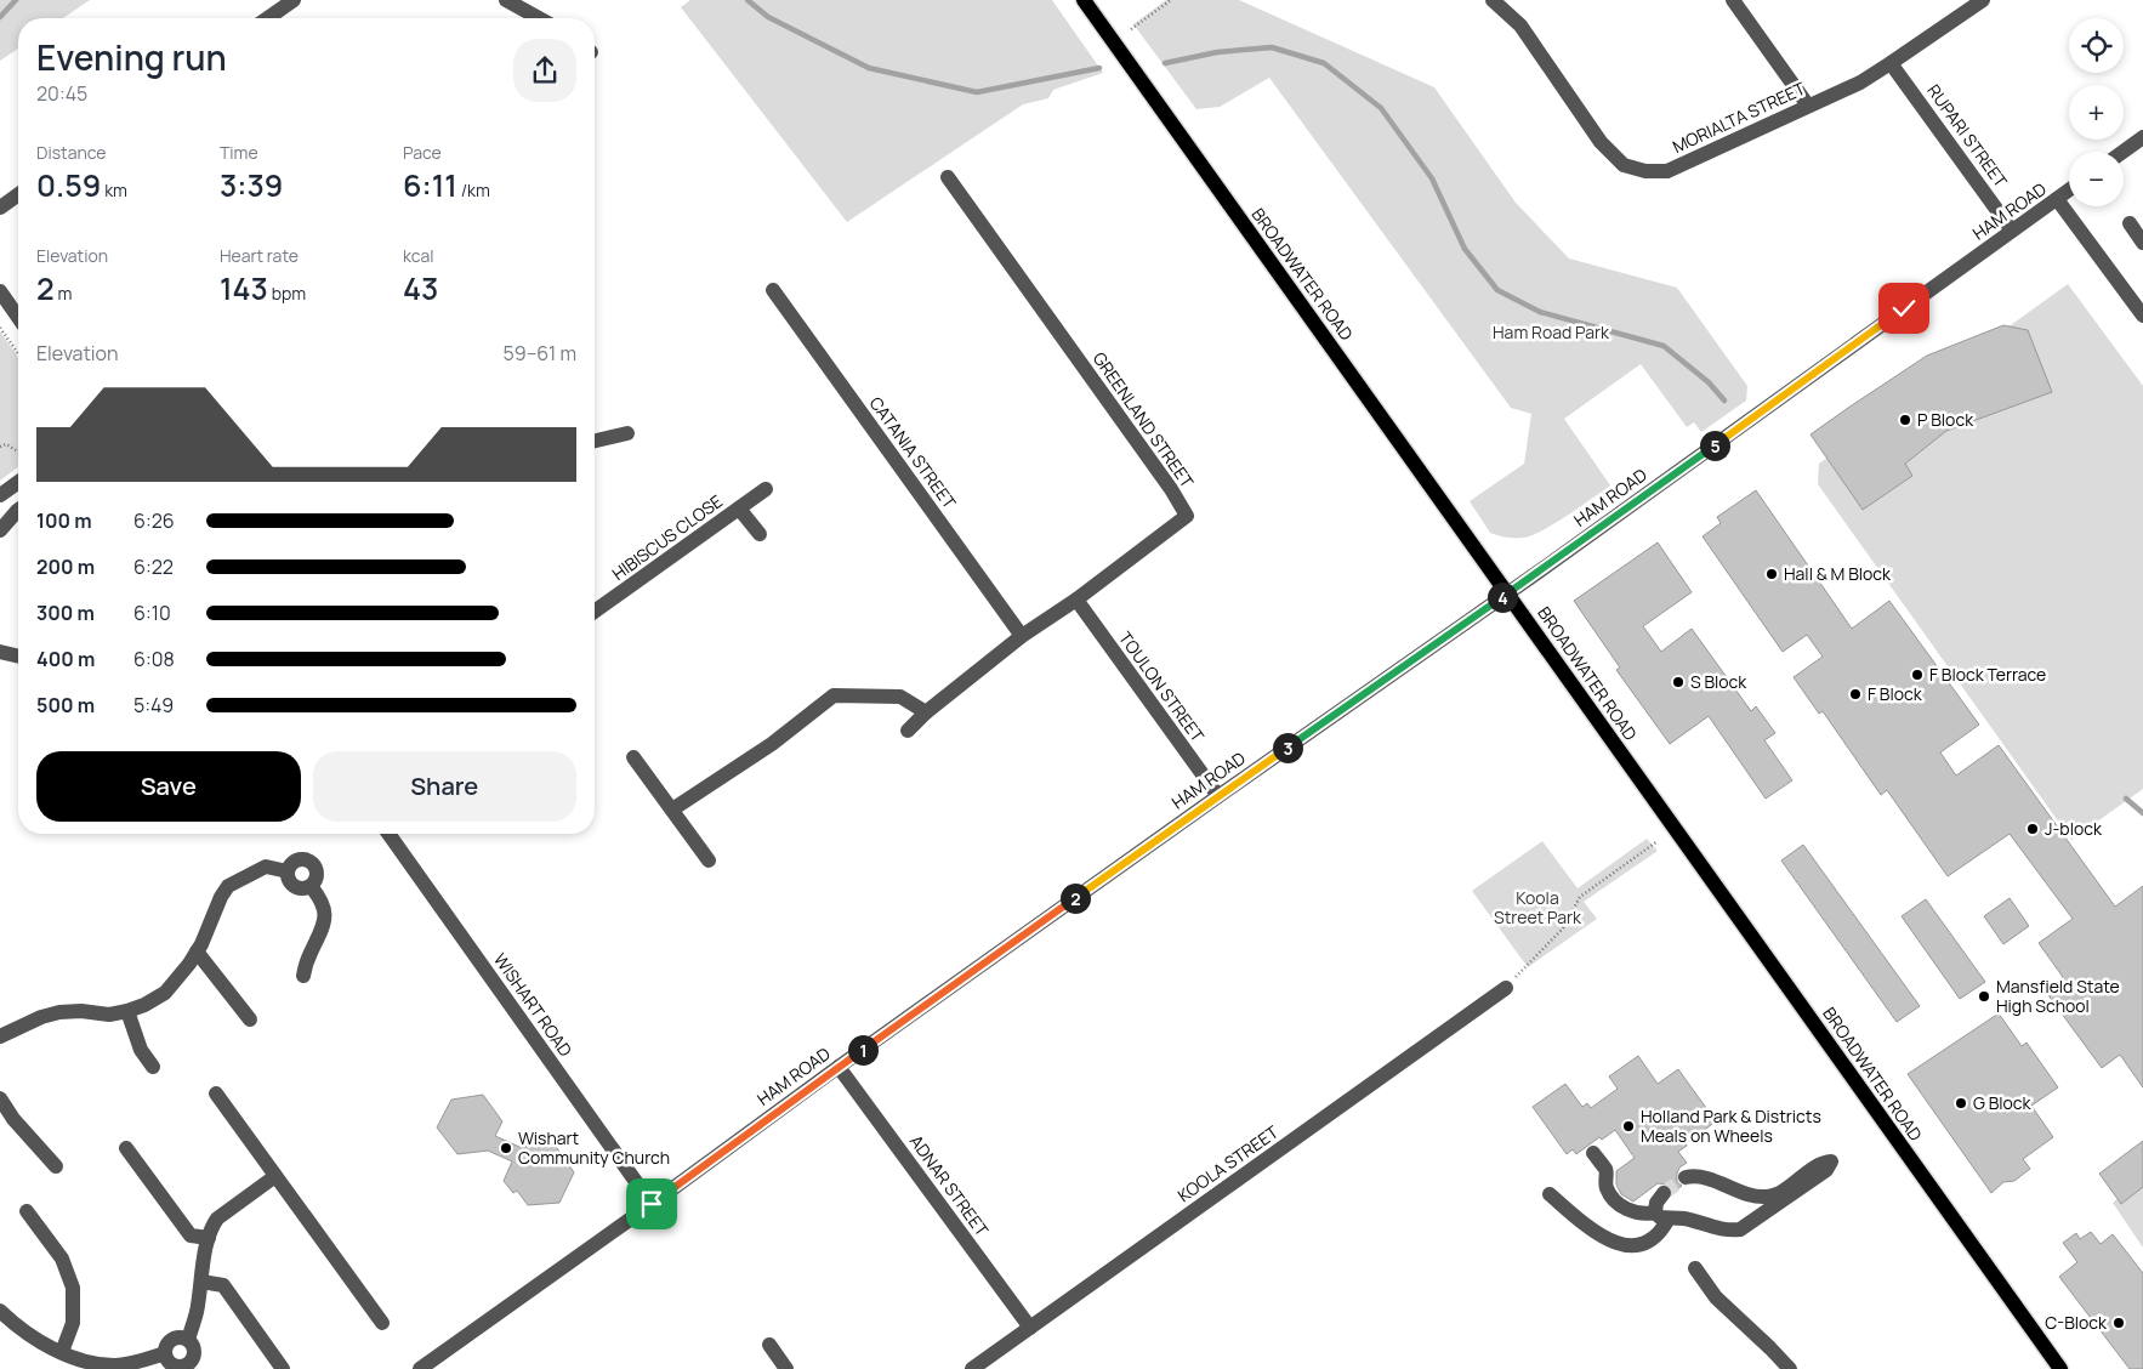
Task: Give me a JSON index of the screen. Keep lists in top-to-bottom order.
{
  "streets": {
    "main road": ["BROADWATER ROAD"],
    "street": [
      "MORIALTA STREET",
      "RUPARI STREET",
      "HAM ROAD",
      "GREENLAND STREET",
      "CATANIA STREET",
      "HIBISCUS CLOSE",
      "TOULON STREET",
      "WISHART ROAD",
      "KOOLA STREET",
      "ADNAR STREET"
    ]
  },
  "crossings": [
    ["MORIALTA STREET", "RUPARI STREET"],
    ["RUPARI STREET", "HAM ROAD"],
    ["HAM ROAD", "BROADWATER ROAD"],
    ["HAM ROAD", "TOULON STREET"],
    ["HAM ROAD", "WISHART ROAD"],
    ["HAM ROAD", "ADNAR STREET"],
    ["GREENLAND STREET", "CATANIA STREET"],
    ["GREENLAND STREET", "TOULON STREET"],
    ["KOOLA STREET", "ADNAR STREET"]
  ],
  "parks": ["Ham Road Park", "Koola Street Park"],
  "places": [
    "P Block",
    "Hall & M Block",
    "F Block Terrace",
    "S Block",
    "F Block",
    "J-block",
    "Mansfield State High School",
    "G Block",
    "Holland Park & Districts Meals on Wheels",
    "Wishart Community Church",
    "C-Block"
  ],
  "page": {
    "map_buttons": ["+", "−"],
    "heading": ["Evening run", "20:45"],
    "stats": [
      ["Distance", "0.59 km"],
      ["Time", "3:39"],
      ["Pace", "6:11 /km"],
      ["Elevation", "2 m"],
      ["Heart rate", "143 bpm"],
      ["kcal", "43"]
    ],
    "chart": ["Elevation", "59–61 m"],
    "pins": [
      "5",
      "4",
      "3",
      "2",
      "1"
    ],
    "list": [
      {
        "name": "100 m",
        "note": "6:26"
      },
      {
        "name": "200 m",
        "note": "6:22"
      },
      {
        "name": "300 m",
        "note": "6:10"
      },
      {
        "name": "400 m",
        "note": "6:08"
      },
      {
        "name": "500 m",
        "note": "5:49"
      }
    ],
    "buttons": ["Save", "Share"]
  }
}
